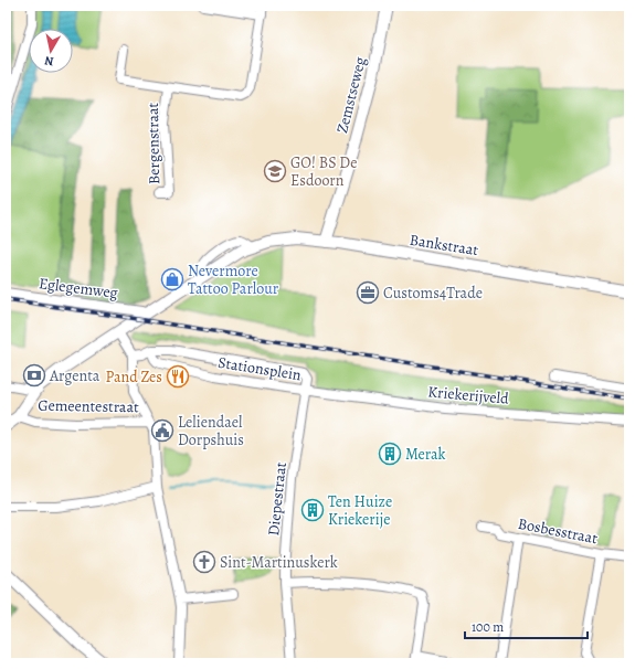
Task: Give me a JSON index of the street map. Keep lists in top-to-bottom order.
{
  "streets": {
    "street": [
      "Zemstseweg",
      "Bergenstraat",
      "Bankstraat",
      "Eglegemweg",
      "Stationsplein",
      "Kriekerijveld",
      "Gemeentestraat",
      "Diepestraat",
      "Bosbesstraat"
    ]
  },
  "crossings": [
    ["Zemstseweg", "Bankstraat"],
    ["Bankstraat", "Eglegemweg"],
    ["Bankstraat", "Gemeentestraat"],
    ["Stationsplein", "Kriekerijveld"],
    ["Stationsplein", "Diepestraat"],
    ["Kriekerijveld", "Diepestraat"]
  ],
  "places": {
    "school or university": ["GO! BS De Esdoorn"],
    "shop": ["Nevermore Tattoo Parlour"],
    "office": ["Customs4Trade"],
    "bank": ["Argenta"],
    "restaurant": ["Pand Zes"],
    "public building": ["Leliendael Dorpshuis"],
    "building": ["Merak", "Ten Huize Kriekerije"],
    "church": ["Sint-Martinuskerk"]
  },
  "scale_bar": "100 m",
  "north": "bottom"
}
